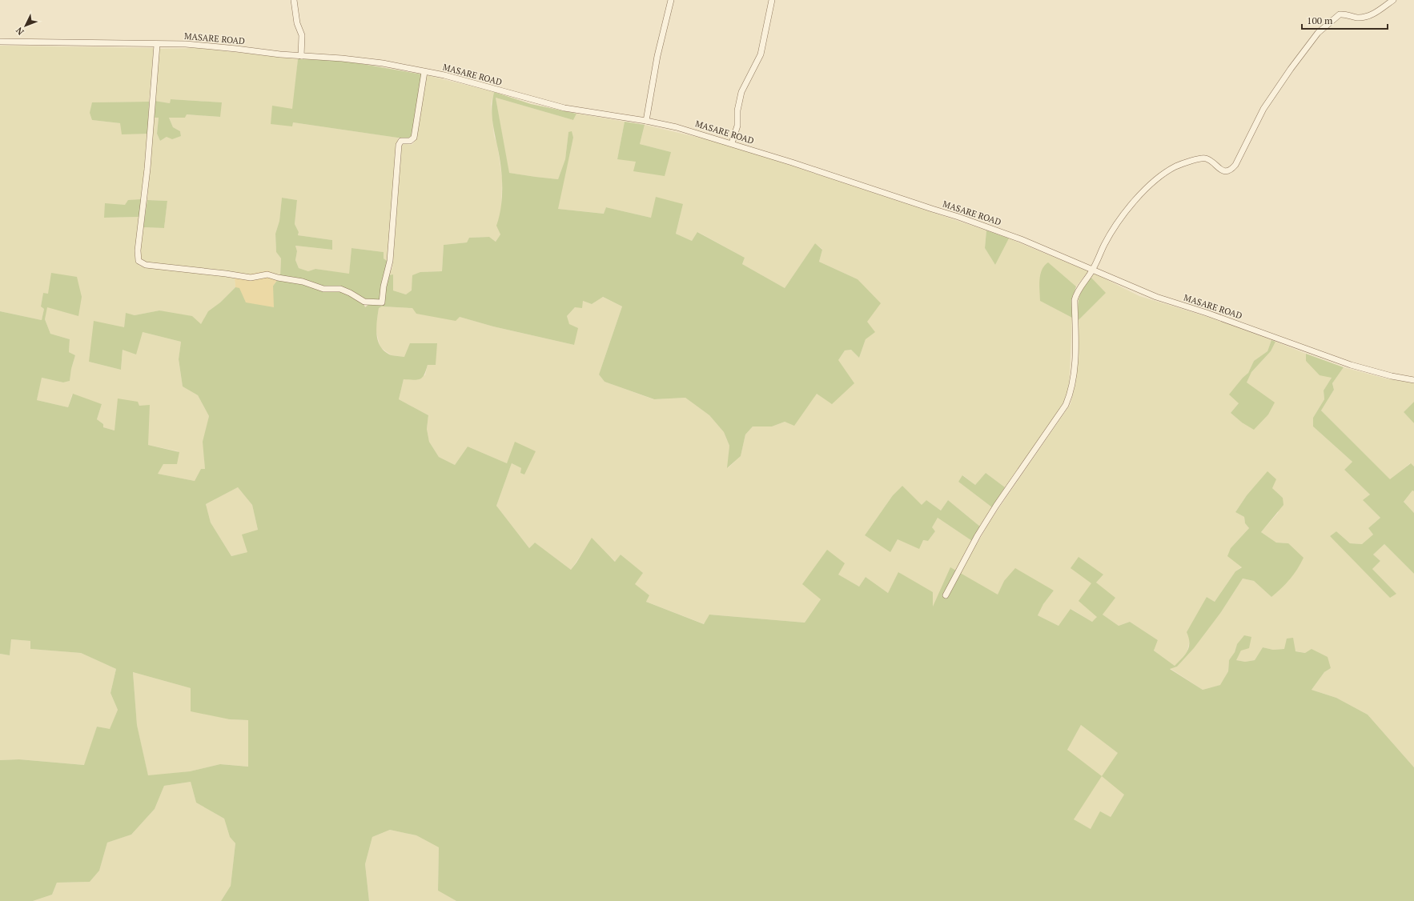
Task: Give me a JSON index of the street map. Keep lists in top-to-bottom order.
{
  "streets": {
    "street": ["MASARE ROAD"]
  },
  "scale_bar": "100 m",
  "north": "bottom left"
}
